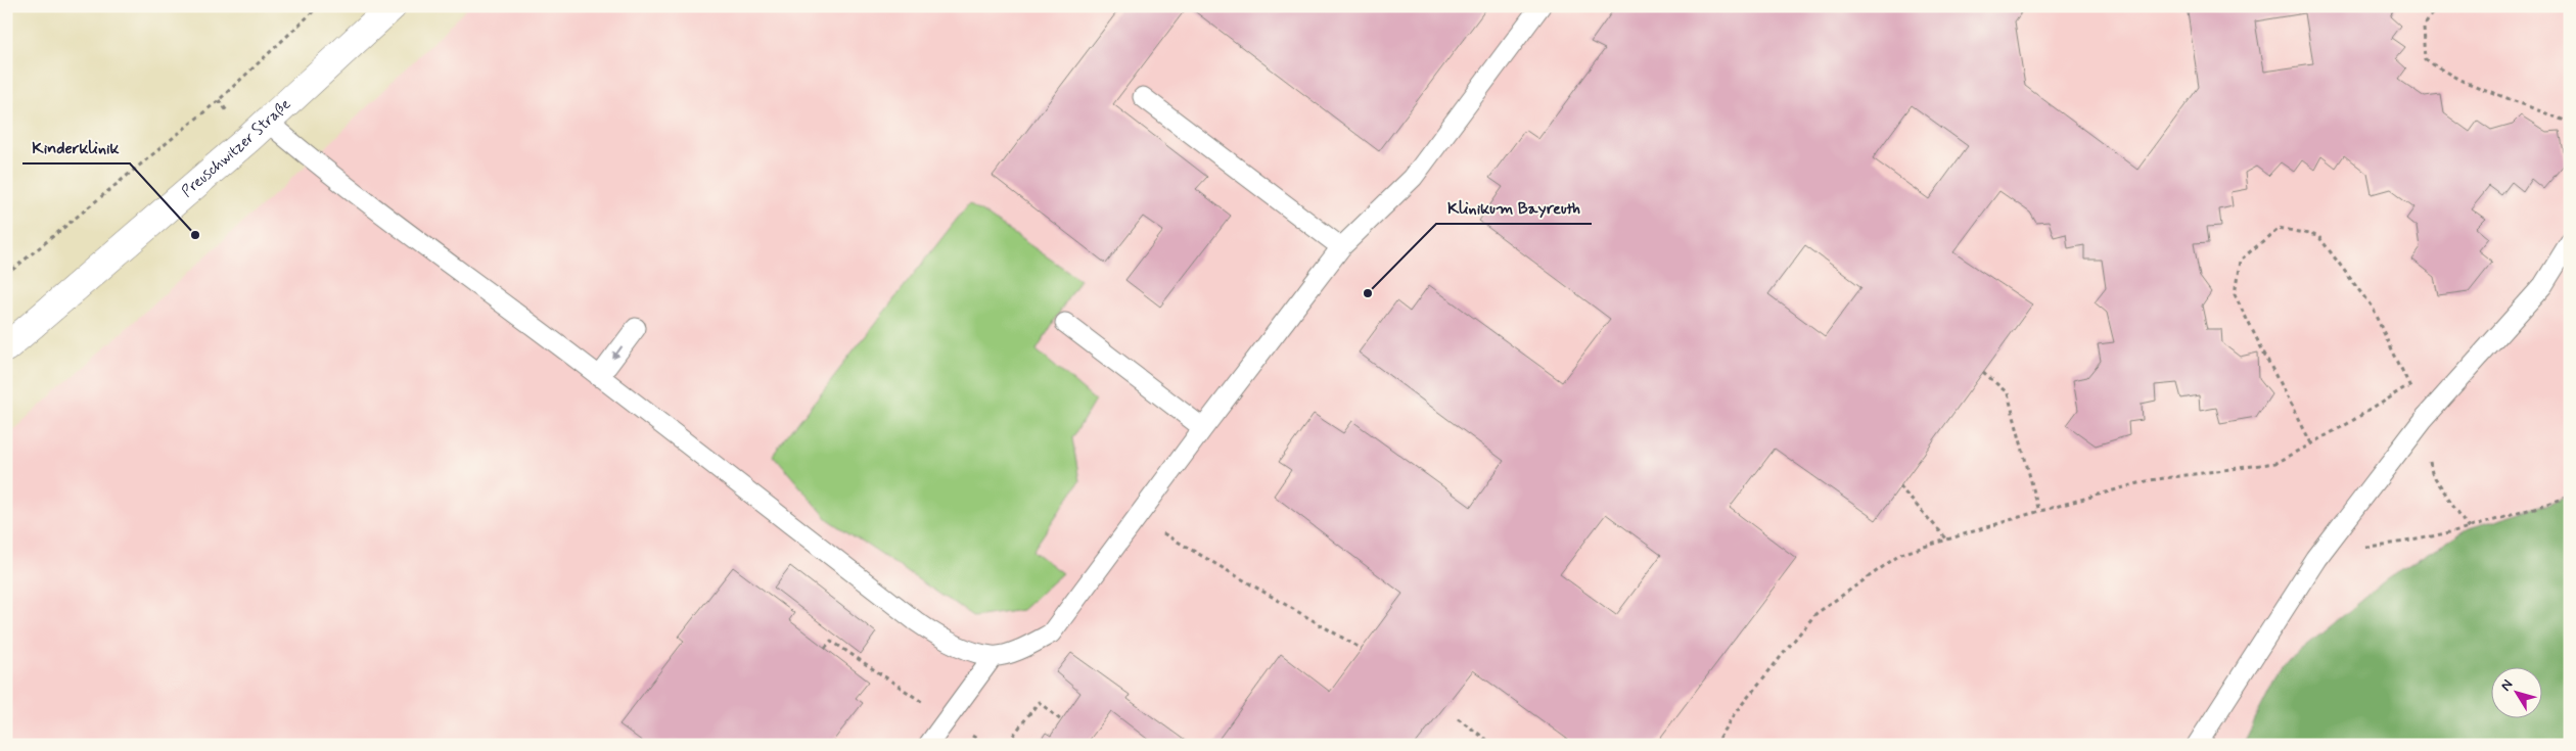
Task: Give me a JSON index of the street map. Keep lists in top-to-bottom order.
{
  "streets": {
    "street": ["Preuschwitzer Straße"]
  },
  "places": ["Kinderklinik", "Klinikum Bayreuth"],
  "north": "top left"
}
